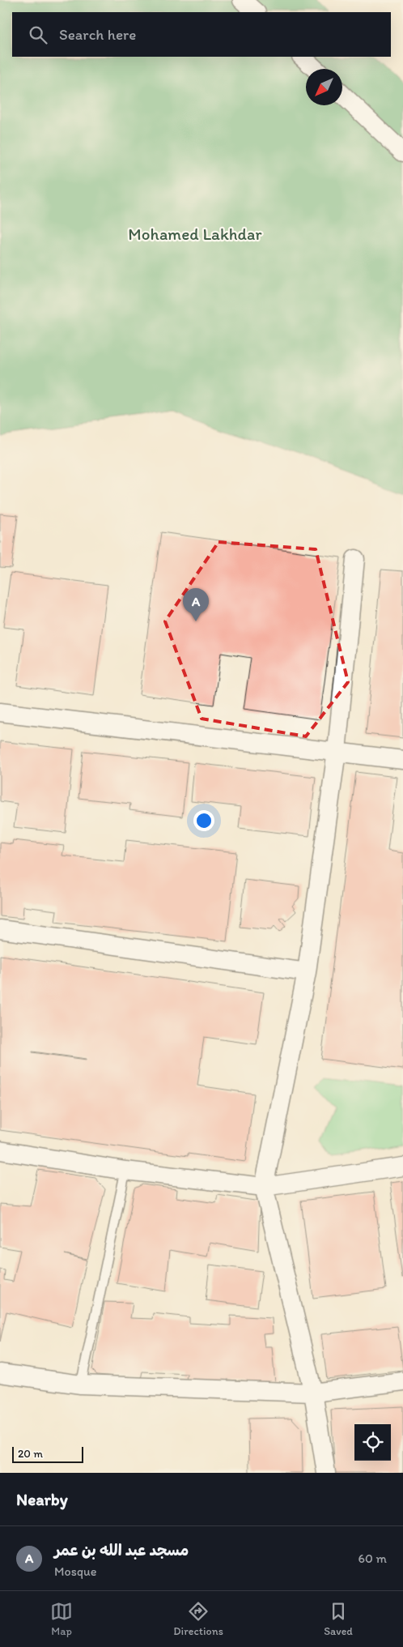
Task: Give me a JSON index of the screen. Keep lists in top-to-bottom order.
{
  "parks": ["Mohamed Lakhdar"],
  "scale_bar": "20 m",
  "north": "bottom left",
  "page": {
    "search": "Search here",
    "pins": "A",
    "scale": "20 m",
    "heading": "Nearby",
    "list": [
      {
        "mark": "A",
        "name": "مسجد عبد الله بن عمر",
        "note": "Mosque",
        "value": "60 m"
      }
    ],
    "nav": ["Map", "Directions", "Saved"]
  }
}
